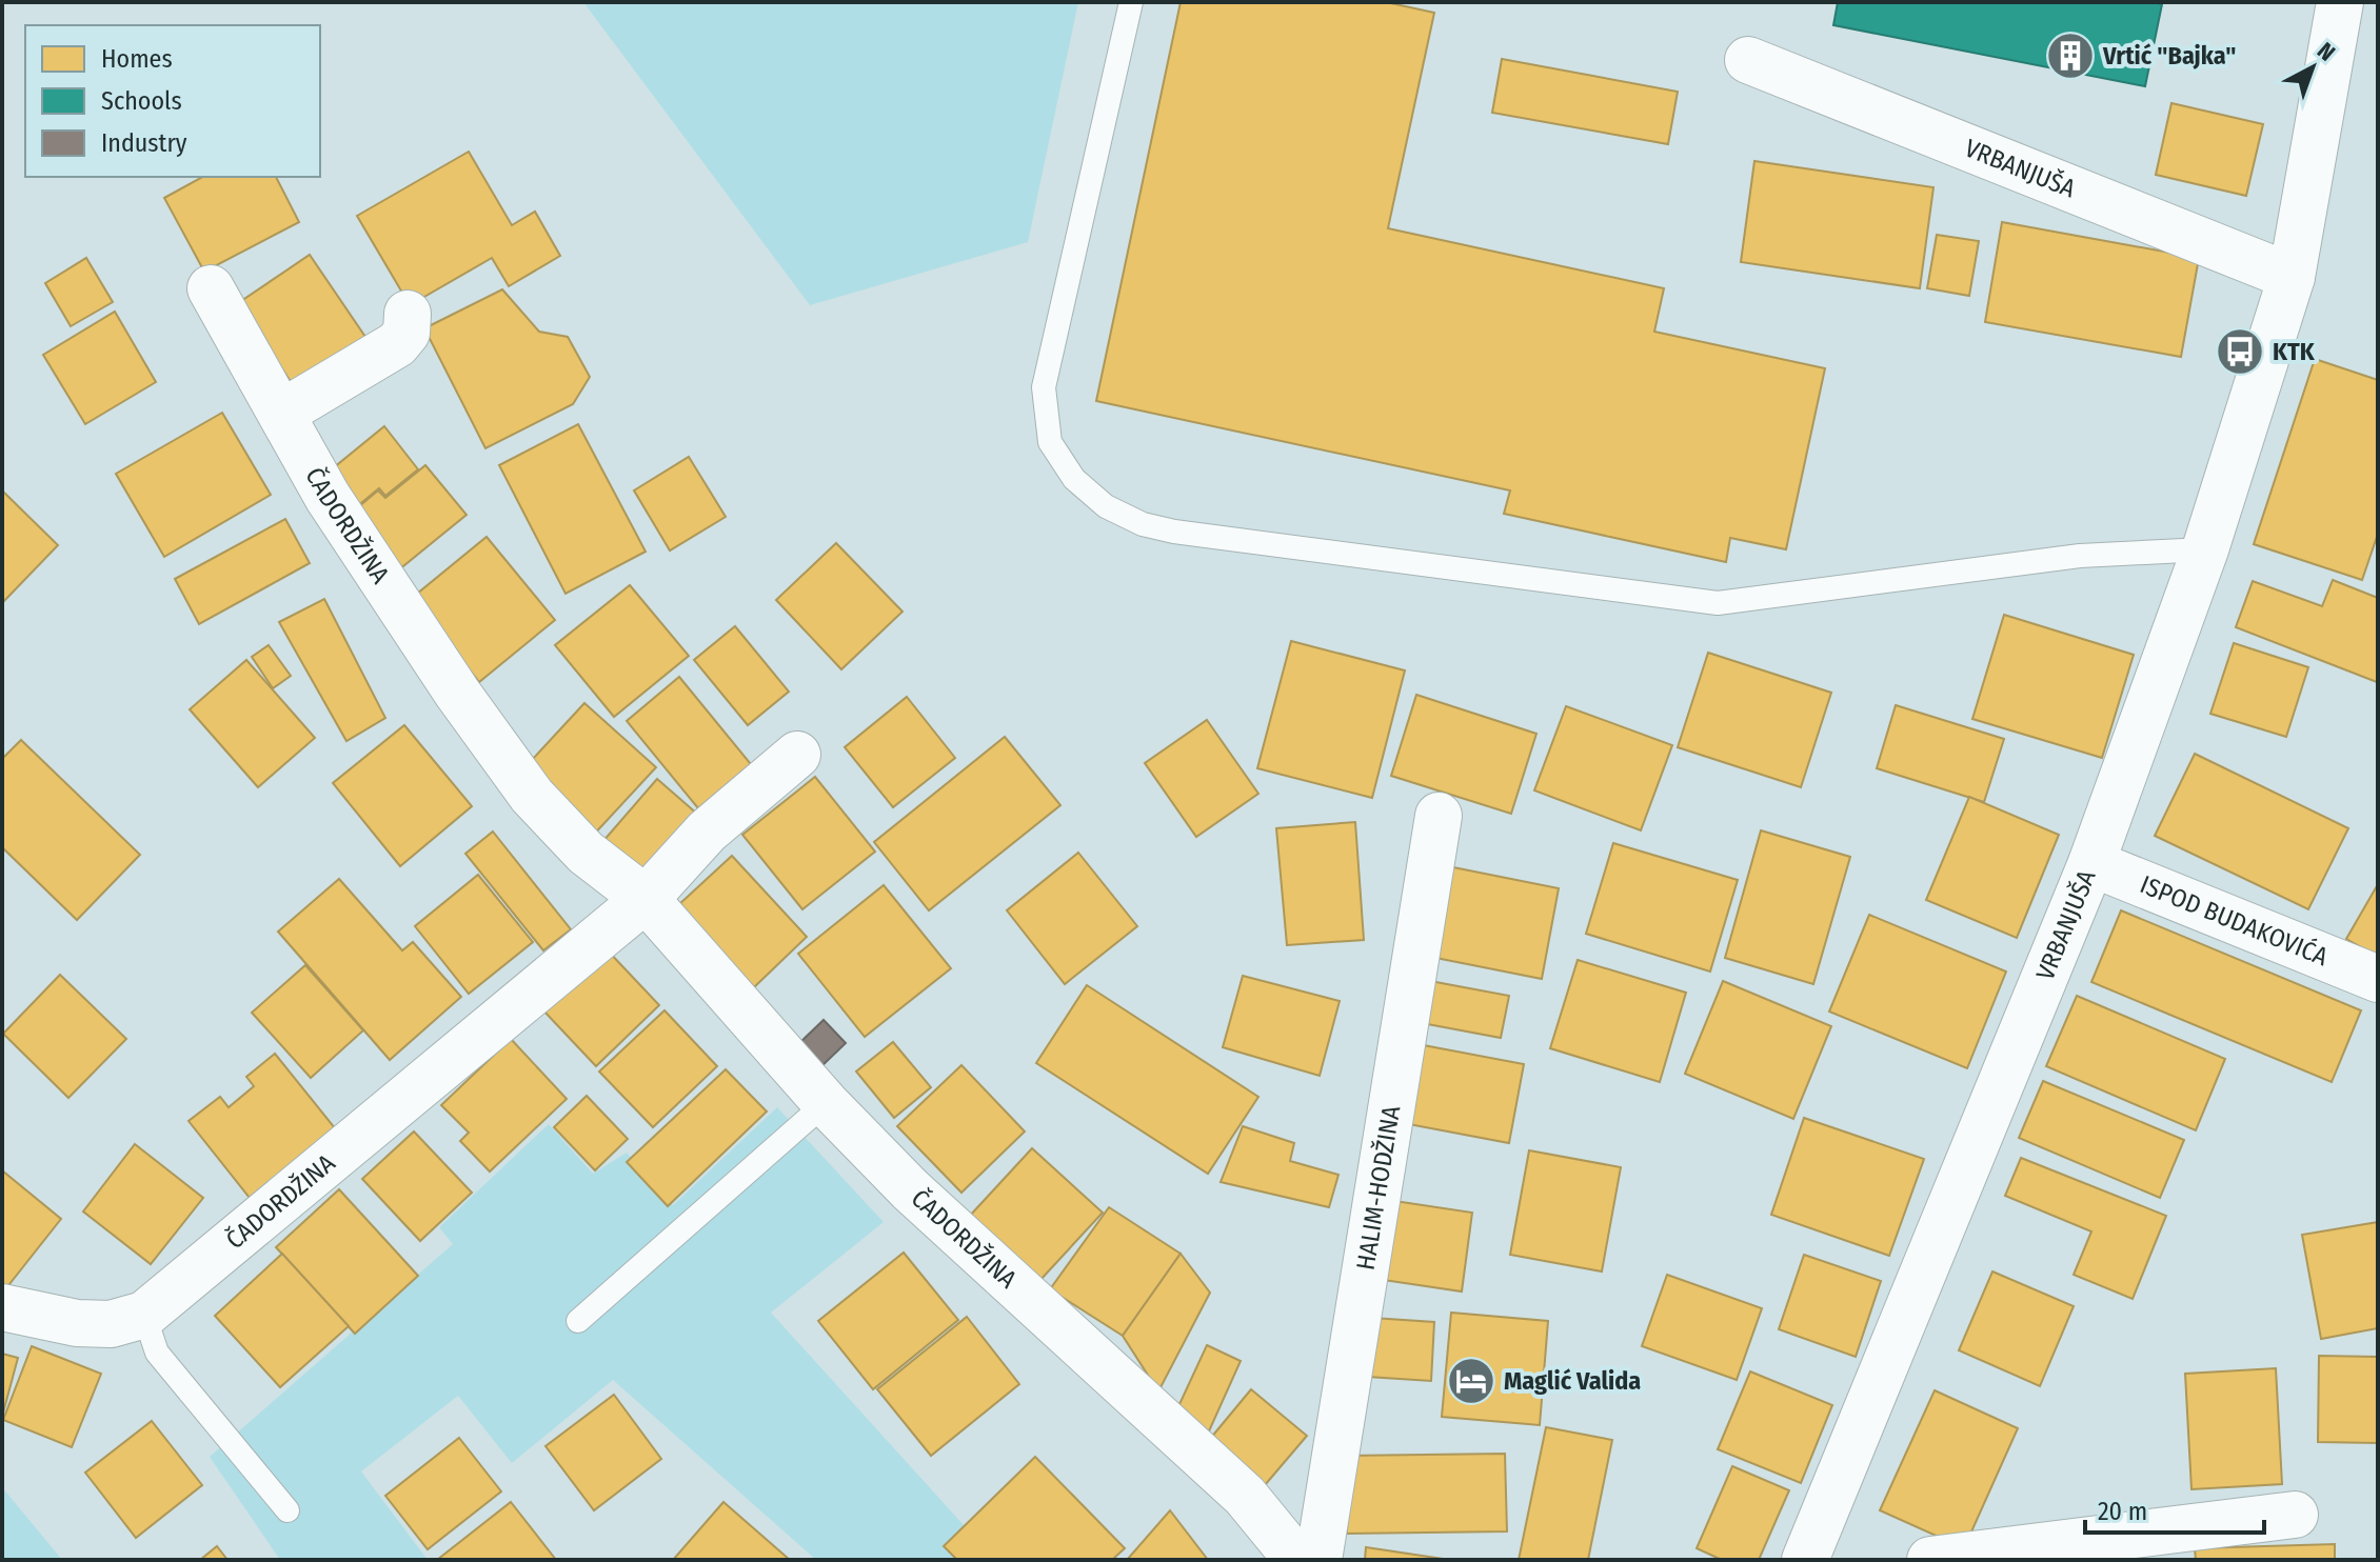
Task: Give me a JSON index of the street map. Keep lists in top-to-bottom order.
{
  "streets": {
    "street": [
      "VRBANJUŠA",
      "ČADORDŽINA",
      "ISPOD BUDAKOVIĆA",
      "HALIM-HODŽINA"
    ]
  },
  "crossings": [
    ["VRBANJUŠA", "ISPOD BUDAKOVIĆA"]
  ],
  "places": {
    "building": ["Vrtić \"Bajka\""],
    "bus stop": ["KTK"],
    "hotel": ["Maglić Valida"]
  },
  "legend": ["Homes", "Schools", "Industry"],
  "scale_bar": "20 m",
  "north": "top right"
}
